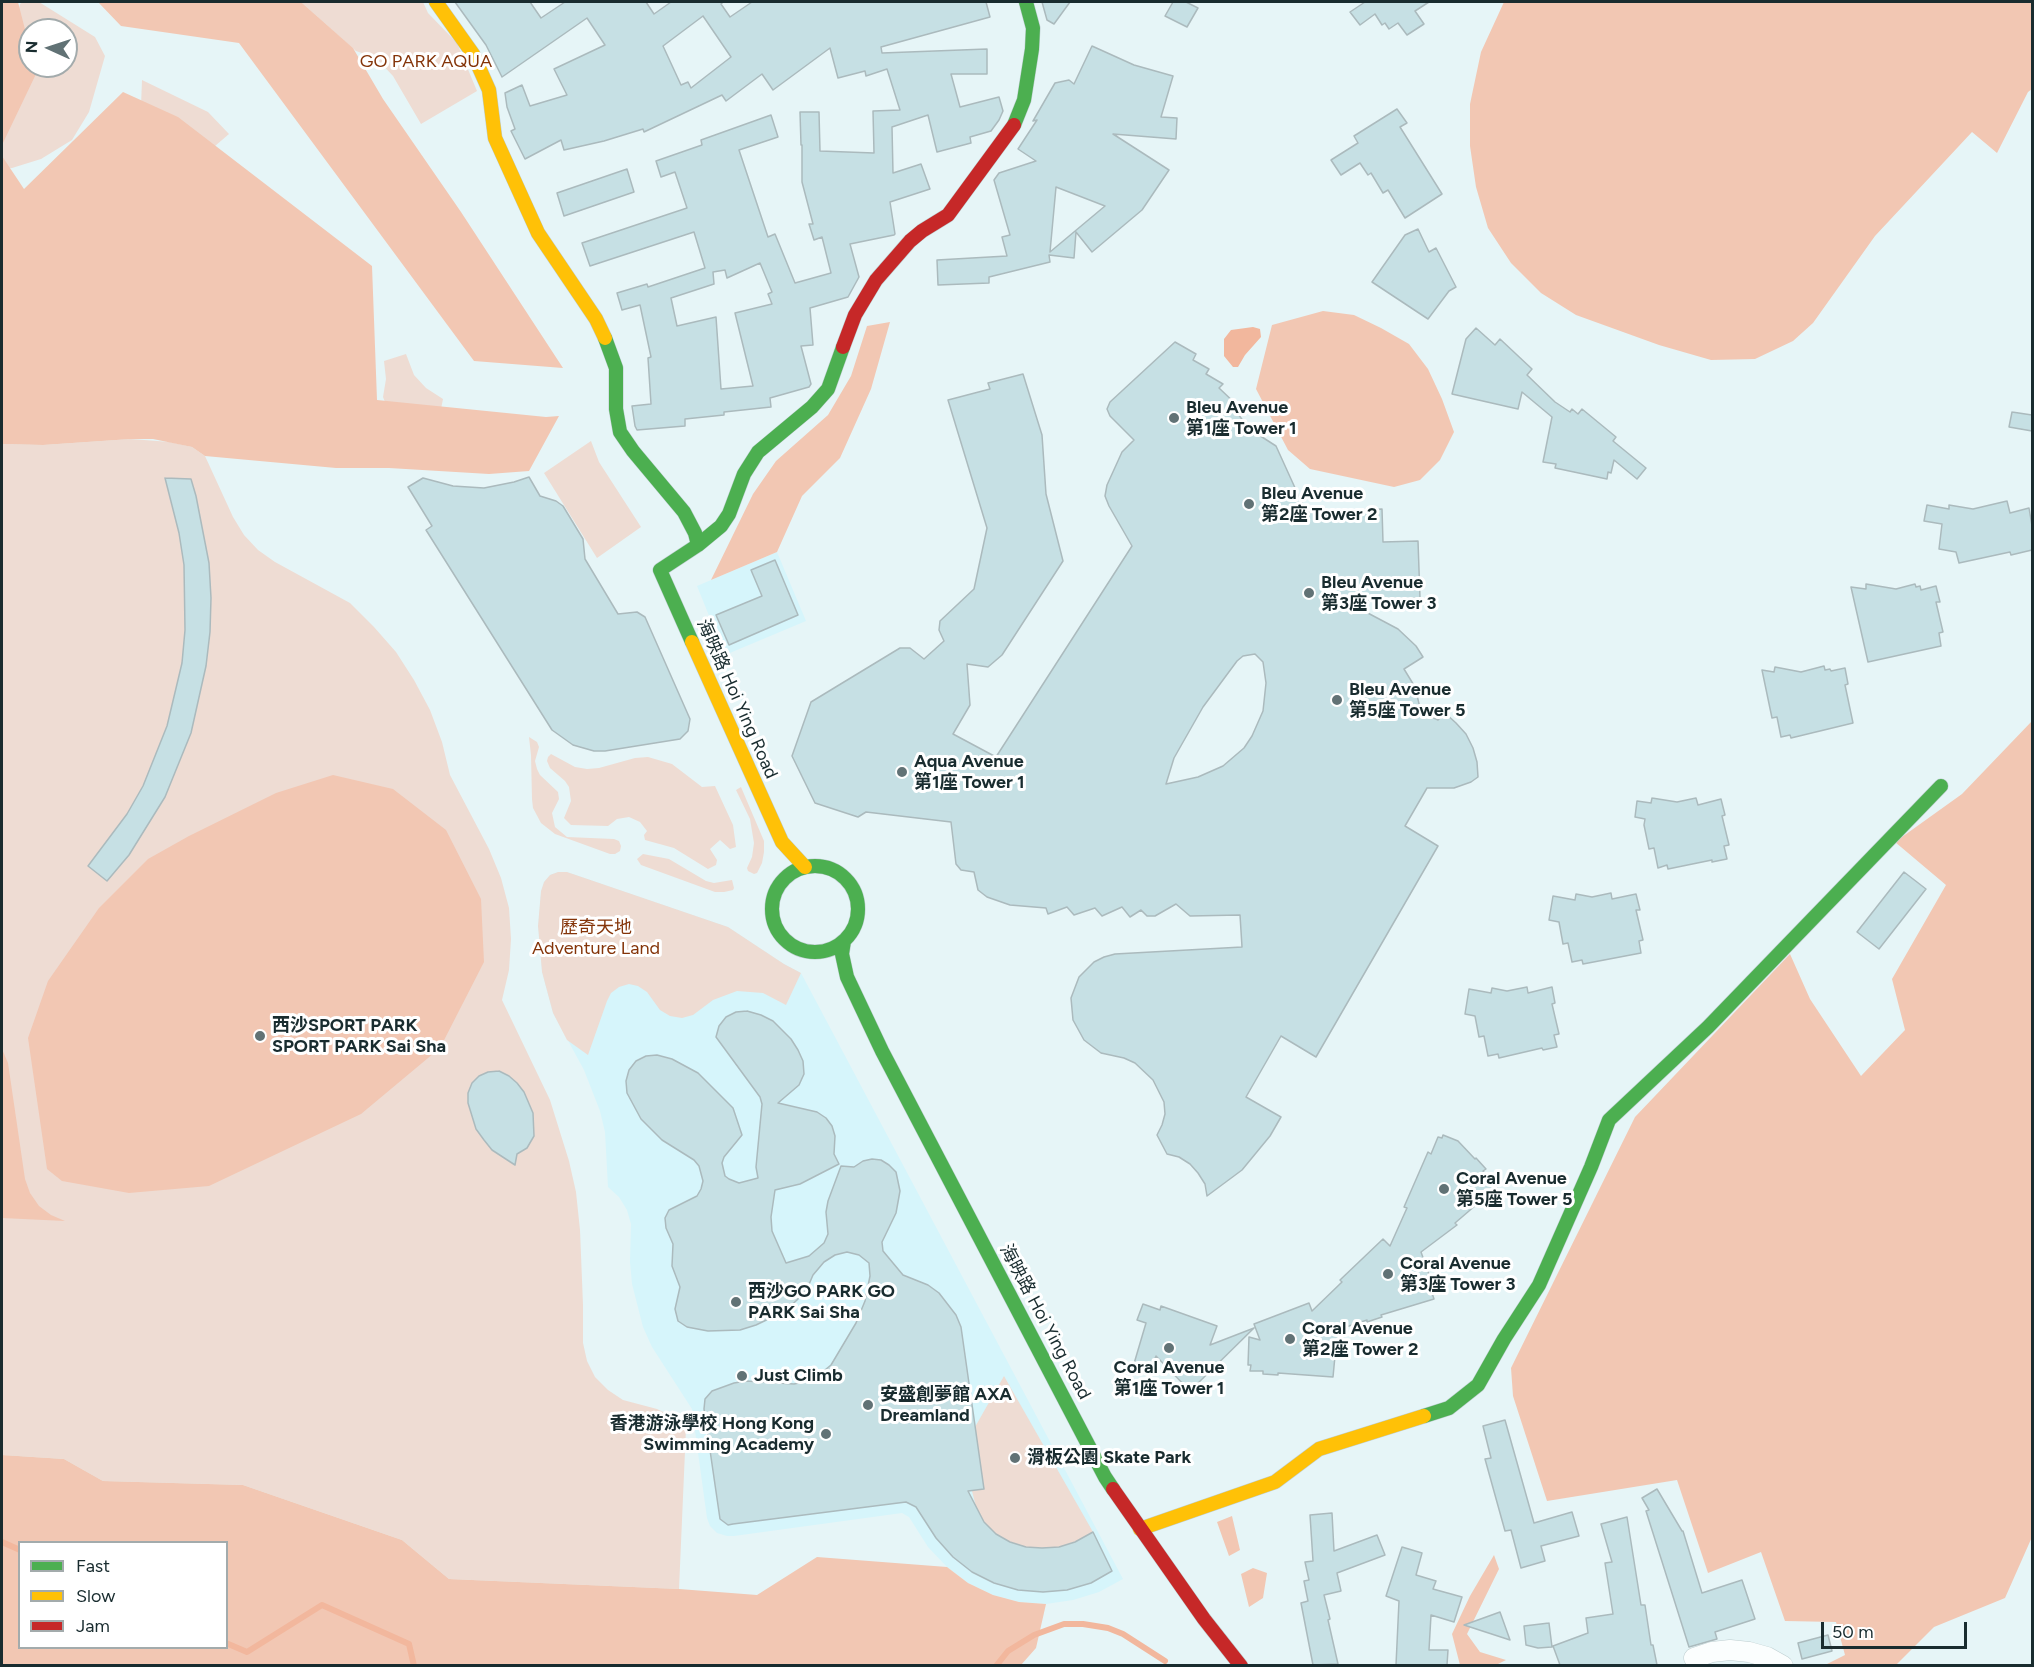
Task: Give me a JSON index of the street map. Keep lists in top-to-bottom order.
{
  "streets": {
    "street": ["海映路 Hoi Ying Road"]
  },
  "parks": ["GO PARK AQUA", "歷奇天地 Adventure Land"],
  "places": [
    "Bleu Avenue 第1座 Tower 1",
    "Bleu Avenue 第2座 Tower 2",
    "Bleu Avenue 第3座 Tower 3",
    "Bleu Avenue 第5座 Tower 5",
    "Aqua Avenue 第1座 Tower 1",
    "西沙SPORT PARK SPORT PARK Sai Sha",
    "Coral Avenue 第5座 Tower 5",
    "Coral Avenue 第3座 Tower 3",
    "西沙GO PARK GO PARK Sai Sha",
    "Coral Avenue 第2座 Tower 2",
    "Coral Avenue 第1座 Tower 1",
    "Just Climb",
    "安盛創夢館 AXA Dreamland",
    "香港游泳學校 Hong Kong Swimming Academy",
    "滑板公園 Skate Park"
  ],
  "legend": ["Fast", "Slow", "Jam"],
  "scale_bar": "50 m",
  "north": "left"
}
